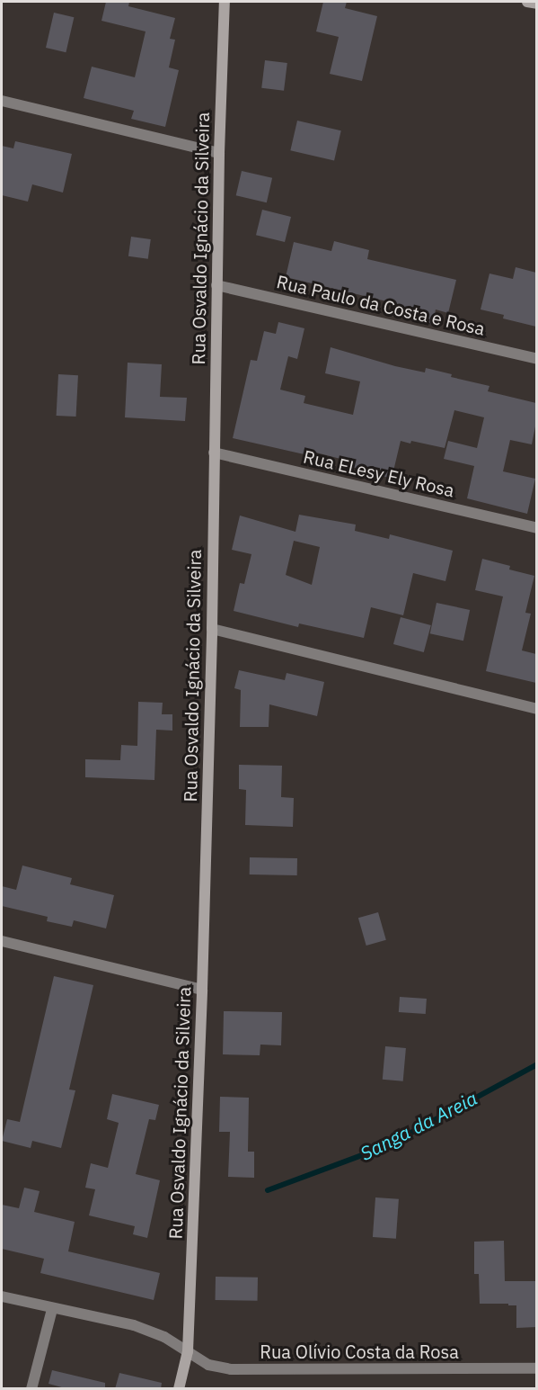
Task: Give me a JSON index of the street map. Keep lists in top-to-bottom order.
{
  "streets": {
    "street": [
      "Rua Osvaldo Ignácio da Silveira",
      "Rua Paulo da Costa e Rosa",
      "Rua ELesy Ely Rosa",
      "Rua Olívio Costa da Rosa"
    ]
  },
  "crossings": [
    ["Rua Osvaldo Ignácio da Silveira", "Rua Paulo da Costa e Rosa"],
    ["Rua Osvaldo Ignácio da Silveira", "Rua ELesy Ely Rosa"],
    ["Rua Osvaldo Ignácio da Silveira", "Rua Olívio Costa da Rosa"]
  ],
  "water": ["Sanga da Areia"]
}
